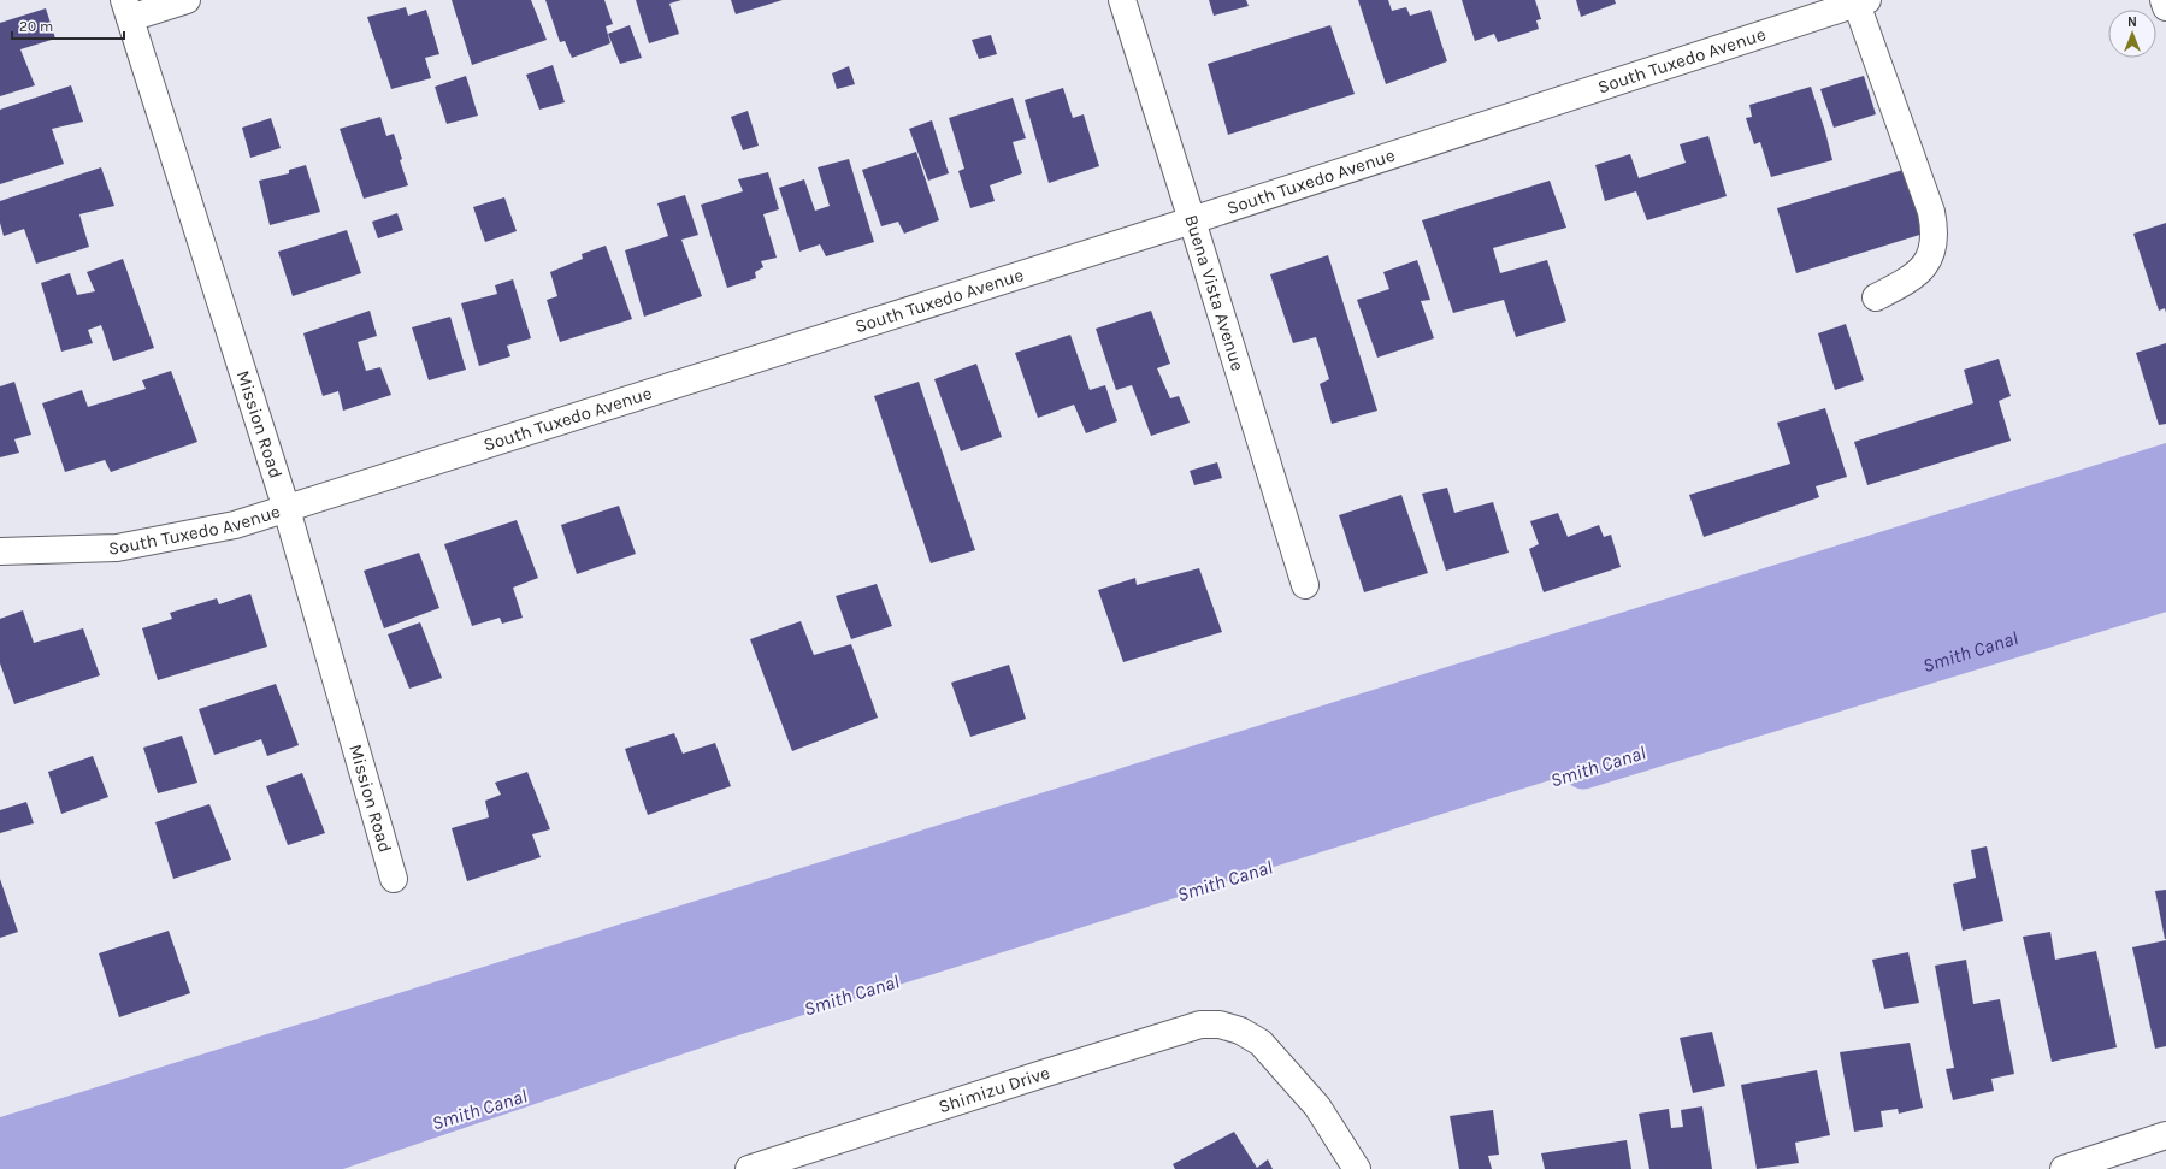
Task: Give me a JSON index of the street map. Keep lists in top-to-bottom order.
{
  "streets": {
    "street": [
      "South Tuxedo Avenue",
      "Buena Vista Avenue",
      "Mission Road",
      "Shimizu Drive"
    ]
  },
  "crossings": [
    ["South Tuxedo Avenue", "Buena Vista Avenue"],
    ["South Tuxedo Avenue", "Mission Road"]
  ],
  "water": ["Smith Canal"],
  "scale_bar": "20 m",
  "north": "top"
}
